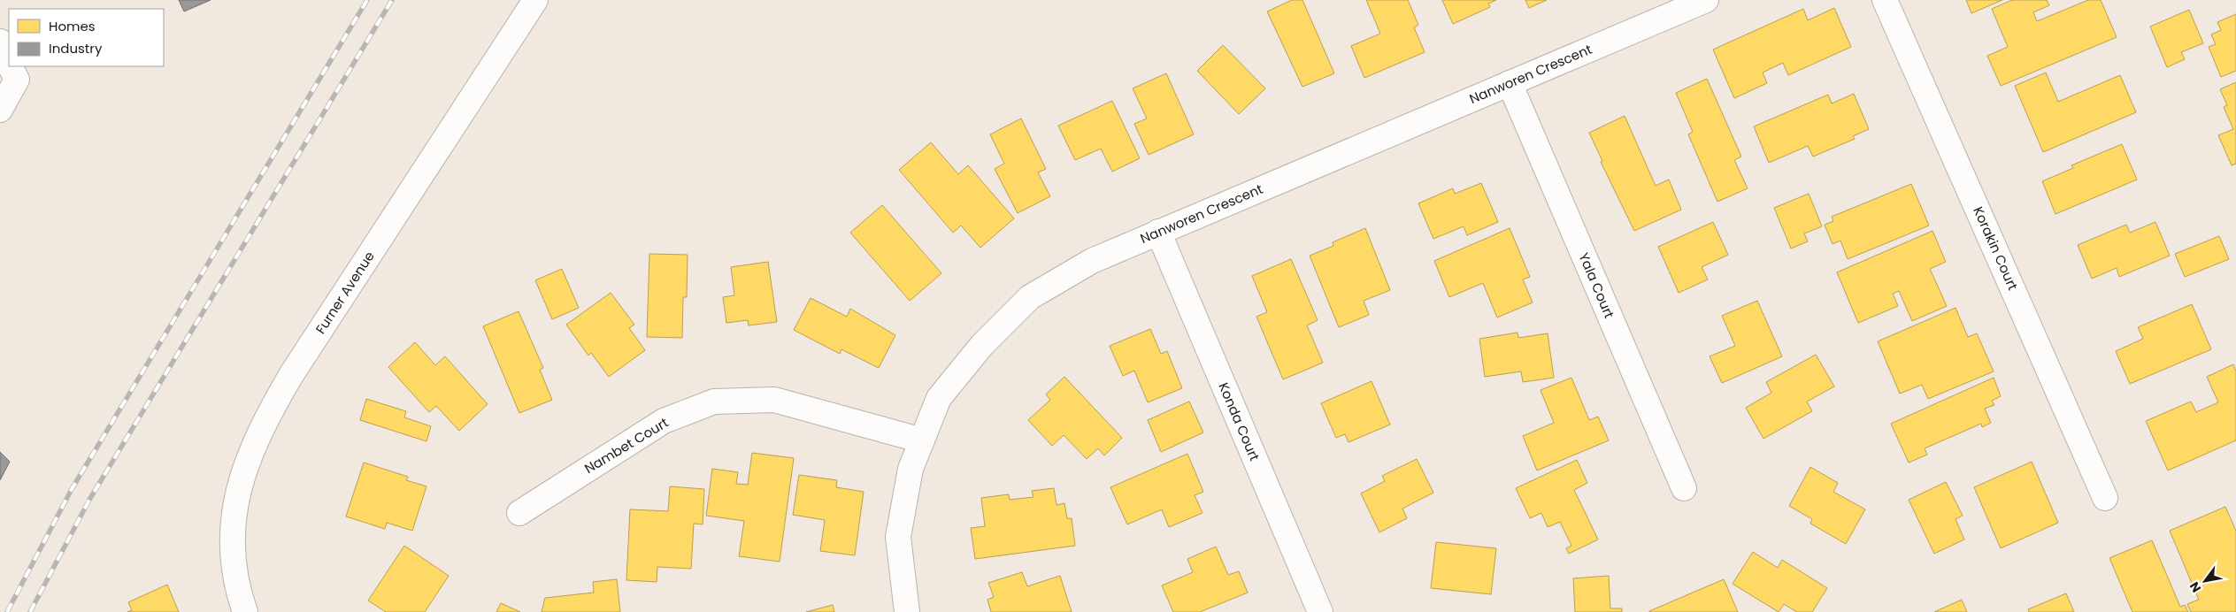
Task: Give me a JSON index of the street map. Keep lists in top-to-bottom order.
{
  "streets": {
    "street": [
      "Nanworen Crescent",
      "Korakin Court",
      "Yala Court",
      "Furner Avenue",
      "Konda Court",
      "Nambet Court"
    ]
  },
  "crossings": [
    ["Nanworen Crescent", "Yala Court"],
    ["Nanworen Crescent", "Konda Court"],
    ["Nanworen Crescent", "Nambet Court"]
  ],
  "legend": ["Homes", "Industry"],
  "north": "bottom left"
}
